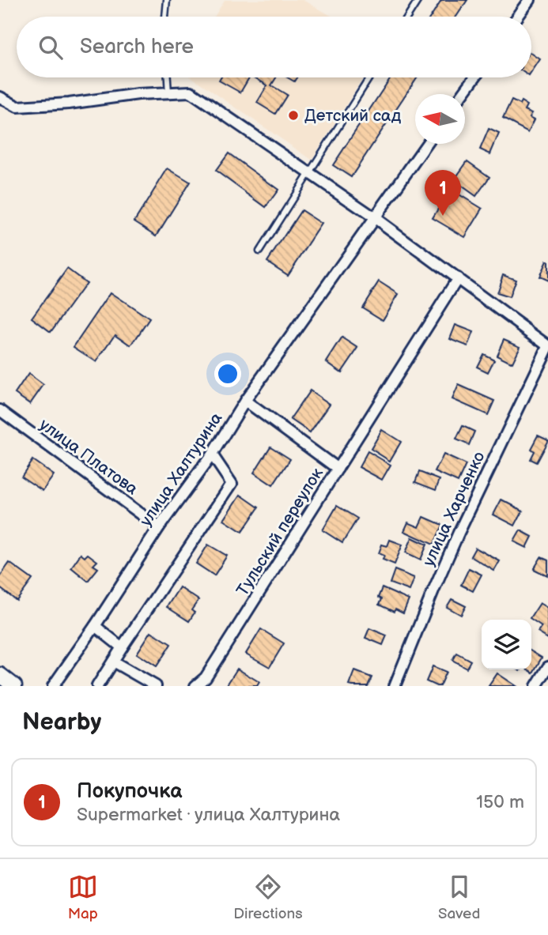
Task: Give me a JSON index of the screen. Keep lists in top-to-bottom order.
{
  "streets": {
    "street": [
      "улица Платова",
      "улица Халтурина",
      "улица Харченко",
      "Тульский переулок"
    ]
  },
  "crossings": [
    ["улица Платова", "улица Халтурина"]
  ],
  "places": ["Детский сад"],
  "north": "left",
  "page": {
    "search": "Search here",
    "pins": "1",
    "heading": "Nearby",
    "list": [
      {
        "mark": "1",
        "name": "Покупочка",
        "note": "Supermarket · улица Халтурина",
        "value": "150 m"
      }
    ],
    "nav": ["Map", "Directions", "Saved"]
  }
}
